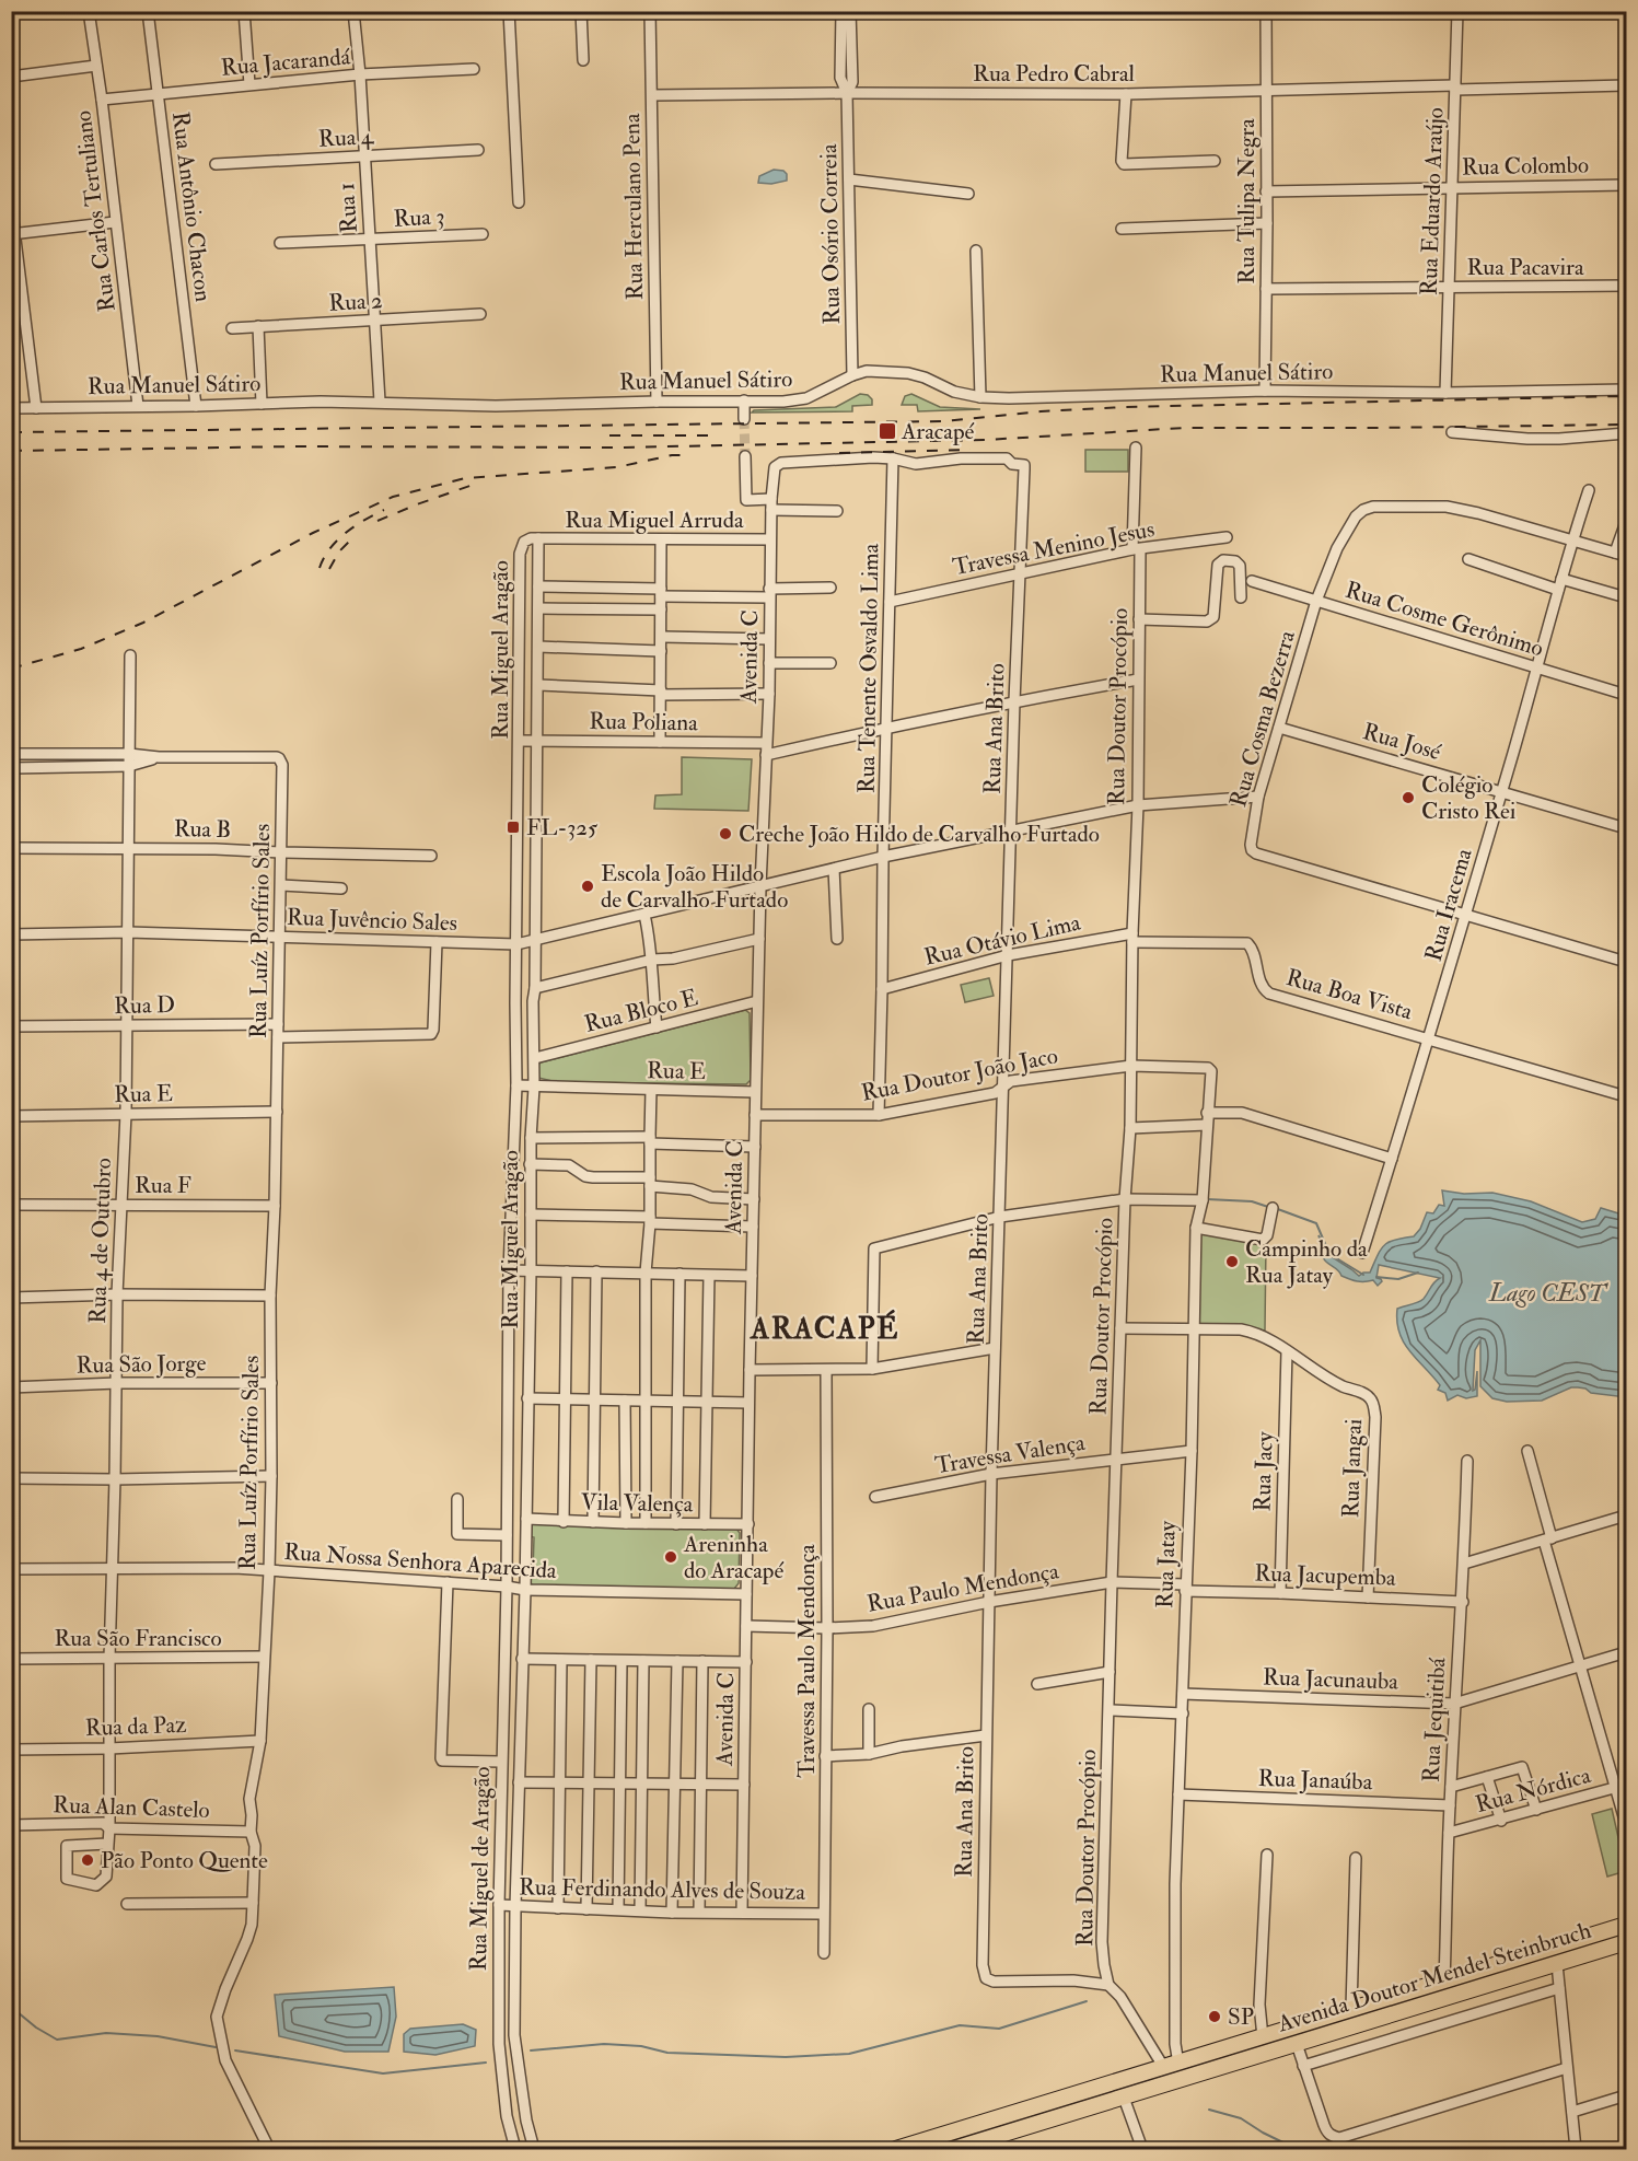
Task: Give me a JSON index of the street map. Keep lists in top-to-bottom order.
{
  "streets": {
    "highway": ["Avenida Doutor Mendel Steinbruch"],
    "street": [
      "Rua Jacarandá",
      "Rua Pedro Cabral",
      "Rua 4",
      "Rua Colombo",
      "Rua Tulipa Negra",
      "Rua Eduardo Araújo",
      "Rua Antônio Chacon",
      "Rua Herculano Pena",
      "Rua 1",
      "Rua Carlos Tertuliano",
      "Rua 3",
      "Rua Osório Correia",
      "Rua Pacavira",
      "Rua 2",
      "Rua Manuel Sátiro",
      "Rua Miguel Arruda",
      "Travessa Menino Jesus",
      "Rua Cosme Gerônimo",
      "Rua Miguel Aragão",
      "Avenida C",
      "Rua Tenente Osvaldo Lima",
      "Rua Doutor Procópio",
      "Rua Cosma Bezerra",
      "Rua Poliana",
      "Rua Ana Brito",
      "Rua José",
      "Rua B",
      "Rua Iracema",
      "Rua Juvêncio Sales",
      "Rua Luíz Porfírio Sales",
      "Rua Otávio Lima",
      "Rua Boa Vista",
      "Rua D",
      "Rua Bloco E",
      "Rua E",
      "Rua Doutor João Jaco",
      "Rua F",
      "Rua 4 de Outubro",
      "Rua São Jorge",
      "Travessa Valença",
      "Rua Jangai",
      "Rua Jacy",
      "Vila Valença",
      "Rua Nossa Senhora Aparecida",
      "Rua Jatay",
      "Rua Jacupemba",
      "Rua Paulo Mendonça",
      "Rua São Francisco",
      "Travessa Paulo Mendonça",
      "Rua Jacunauba",
      "Rua Jequitibá",
      "Rua da Paz",
      "Rua Janaúba",
      "Rua Nórdica",
      "Rua Alan Castelo",
      "Rua Miguel de Aragão",
      "Rua Ferdinando Alves de Souza"
    ]
  },
  "crossings": [
    ["Rua Jacarandá", "Rua Antônio Chacon"],
    ["Rua Jacarandá", "Rua 1"],
    ["Rua Jacarandá", "Rua Carlos Tertuliano"],
    ["Rua Pedro Cabral", "Rua Tulipa Negra"],
    ["Rua Pedro Cabral", "Rua Eduardo Araújo"],
    ["Rua Pedro Cabral", "Rua Herculano Pena"],
    ["Rua Pedro Cabral", "Rua Osório Correia"],
    ["Rua 4", "Rua 1"],
    ["Rua Colombo", "Rua Tulipa Negra"],
    ["Rua Colombo", "Rua Eduardo Araújo"],
    ["Rua Tulipa Negra", "Rua Pacavira"],
    ["Rua Tulipa Negra", "Rua Manuel Sátiro"],
    ["Rua Eduardo Araújo", "Rua Pacavira"],
    ["Rua Eduardo Araújo", "Rua Manuel Sátiro"],
    ["Rua Antônio Chacon", "Rua Manuel Sátiro"],
    ["Rua Herculano Pena", "Rua Manuel Sátiro"],
    ["Rua 1", "Rua 3"],
    ["Rua 1", "Rua 2"],
    ["Rua 1", "Rua Manuel Sátiro"],
    ["Rua Carlos Tertuliano", "Rua Manuel Sátiro"],
    ["Rua Osório Correia", "Rua Manuel Sátiro"],
    ["Rua Miguel Arruda", "Rua Miguel Aragão"],
    ["Rua Miguel Arruda", "Avenida C"],
    ["Travessa Menino Jesus", "Rua Tenente Osvaldo Lima"],
    ["Travessa Menino Jesus", "Rua Doutor Procópio"],
    ["Travessa Menino Jesus", "Rua Ana Brito"],
    ["Rua Cosme Gerônimo", "Rua Cosma Bezerra"],
    ["Rua Cosme Gerônimo", "Rua Iracema"],
    ["Rua Miguel Aragão", "Rua Poliana"],
    ["Rua Miguel Aragão", "Rua Juvêncio Sales"],
    ["Rua Miguel Aragão", "Rua Bloco E"],
    ["Rua Miguel Aragão", "Rua E"],
    ["Rua Miguel Aragão", "Vila Valença"],
    ["Rua Miguel Aragão", "Rua Nossa Senhora Aparecida"],
    ["Rua Miguel Aragão", "Rua Miguel de Aragão"],
    ["Avenida C", "Rua Tenente Osvaldo Lima"],
    ["Avenida C", "Rua Poliana"],
    ["Avenida C", "Rua Ana Brito"],
    ["Avenida C", "Rua Juvêncio Sales"],
    ["Avenida C", "Rua Bloco E"],
    ["Avenida C", "Rua E"],
    ["Avenida C", "Rua Doutor João Jaco"],
    ["Avenida C", "Vila Valença"],
    ["Avenida C", "Rua Nossa Senhora Aparecida"],
    ["Avenida C", "Rua Paulo Mendonça"],
    ["Avenida C", "Rua Ferdinando Alves de Souza"],
    ["Rua Tenente Osvaldo Lima", "Rua Ana Brito"],
    ["Rua Tenente Osvaldo Lima", "Rua Juvêncio Sales"],
    ["Rua Tenente Osvaldo Lima", "Rua Otávio Lima"],
    ["Rua Tenente Osvaldo Lima", "Rua Doutor João Jaco"],
    ["Rua Doutor Procópio", "Rua Ana Brito"],
    ["Rua Doutor Procópio", "Rua Juvêncio Sales"],
    ["Rua Doutor Procópio", "Rua Otávio Lima"],
    ["Rua Doutor Procópio", "Rua Boa Vista"],
    ["Rua Doutor Procópio", "Rua Doutor João Jaco"],
    ["Rua Doutor Procópio", "Travessa Valença"],
    ["Rua Doutor Procópio", "Rua Jangai"],
    ["Rua Doutor Procópio", "Rua Jatay"],
    ["Rua Doutor Procópio", "Rua Paulo Mendonça"],
    ["Rua Doutor Procópio", "Avenida Doutor Mendel Steinbruch"],
    ["Rua Cosma Bezerra", "Rua José"],
    ["Rua Cosma Bezerra", "Rua Iracema"],
    ["Rua Cosma Bezerra", "Rua Juvêncio Sales"],
    ["Rua Ana Brito", "Rua Juvêncio Sales"],
    ["Rua Ana Brito", "Rua Otávio Lima"],
    ["Rua Ana Brito", "Rua Doutor João Jaco"],
    ["Rua Ana Brito", "Travessa Valença"],
    ["Rua Ana Brito", "Rua Paulo Mendonça"],
    ["Rua José", "Rua Iracema"],
    ["Rua B", "Rua Luíz Porfírio Sales"],
    ["Rua B", "Rua 4 de Outubro"],
    ["Rua Iracema", "Rua Boa Vista"],
    ["Rua Juvêncio Sales", "Rua Luíz Porfírio Sales"],
    ["Rua Juvêncio Sales", "Rua 4 de Outubro"],
    ["Rua Luíz Porfírio Sales", "Rua D"],
    ["Rua Luíz Porfírio Sales", "Rua E"],
    ["Rua Luíz Porfírio Sales", "Rua F"],
    ["Rua Luíz Porfírio Sales", "Rua São Jorge"],
    ["Rua Luíz Porfírio Sales", "Rua Nossa Senhora Aparecida"],
    ["Rua Luíz Porfírio Sales", "Rua São Francisco"],
    ["Rua Luíz Porfírio Sales", "Rua da Paz"],
    ["Rua Luíz Porfírio Sales", "Rua Alan Castelo"],
    ["Rua Otávio Lima", "Rua Boa Vista"],
    ["Rua D", "Rua 4 de Outubro"],
    ["Rua E", "Rua 4 de Outubro"],
    ["Rua Doutor João Jaco", "Rua Jatay"],
    ["Rua F", "Rua 4 de Outubro"],
    ["Rua 4 de Outubro", "Rua São Jorge"],
    ["Rua 4 de Outubro", "Rua Nossa Senhora Aparecida"],
    ["Rua 4 de Outubro", "Rua São Francisco"],
    ["Rua 4 de Outubro", "Rua da Paz"],
    ["Rua 4 de Outubro", "Rua Alan Castelo"],
    ["Travessa Valença", "Rua Jatay"],
    ["Rua Jangai", "Rua Jacy"],
    ["Rua Jangai", "Rua Jatay"],
    ["Rua Jangai", "Rua Jacupemba"],
    ["Rua Jacy", "Rua Jacupemba"],
    ["Rua Nossa Senhora Aparecida", "Rua Miguel de Aragão"],
    ["Rua Jatay", "Rua Jacupemba"],
    ["Rua Jatay", "Rua Paulo Mendonça"],
    ["Rua Jatay", "Rua Jacunauba"],
    ["Rua Jatay", "Rua Janaúba"],
    ["Rua Jatay", "Avenida Doutor Mendel Steinbruch"],
    ["Rua Jacupemba", "Rua Paulo Mendonça"],
    ["Rua Jacupemba", "Rua Jequitibá"],
    ["Rua Paulo Mendonça", "Travessa Paulo Mendonça"],
    ["Travessa Paulo Mendonça", "Rua Ferdinando Alves de Souza"],
    ["Rua Jacunauba", "Rua Jequitibá"],
    ["Rua Jequitibá", "Rua Janaúba"],
    ["Rua Jequitibá", "Rua Nórdica"],
    ["Rua Jequitibá", "Avenida Doutor Mendel Steinbruch"],
    ["Rua Miguel de Aragão", "Rua Ferdinando Alves de Souza"]
  ],
  "districts": ["ARACAPÉ"],
  "water": ["Lago CEST"],
  "places": {
    "transit": ["Aracapé", "FL-325"],
    "other": [
      "Colégio Cristo Rei",
      "Creche João Hildo de Carvalho Furtado",
      "Escola João Hildo de Carvalho Furtado",
      "Campinho da Rua Jatay",
      "Areninha do Aracapé",
      "Pão Ponto Quente",
      "SP"
    ]
  }
}
